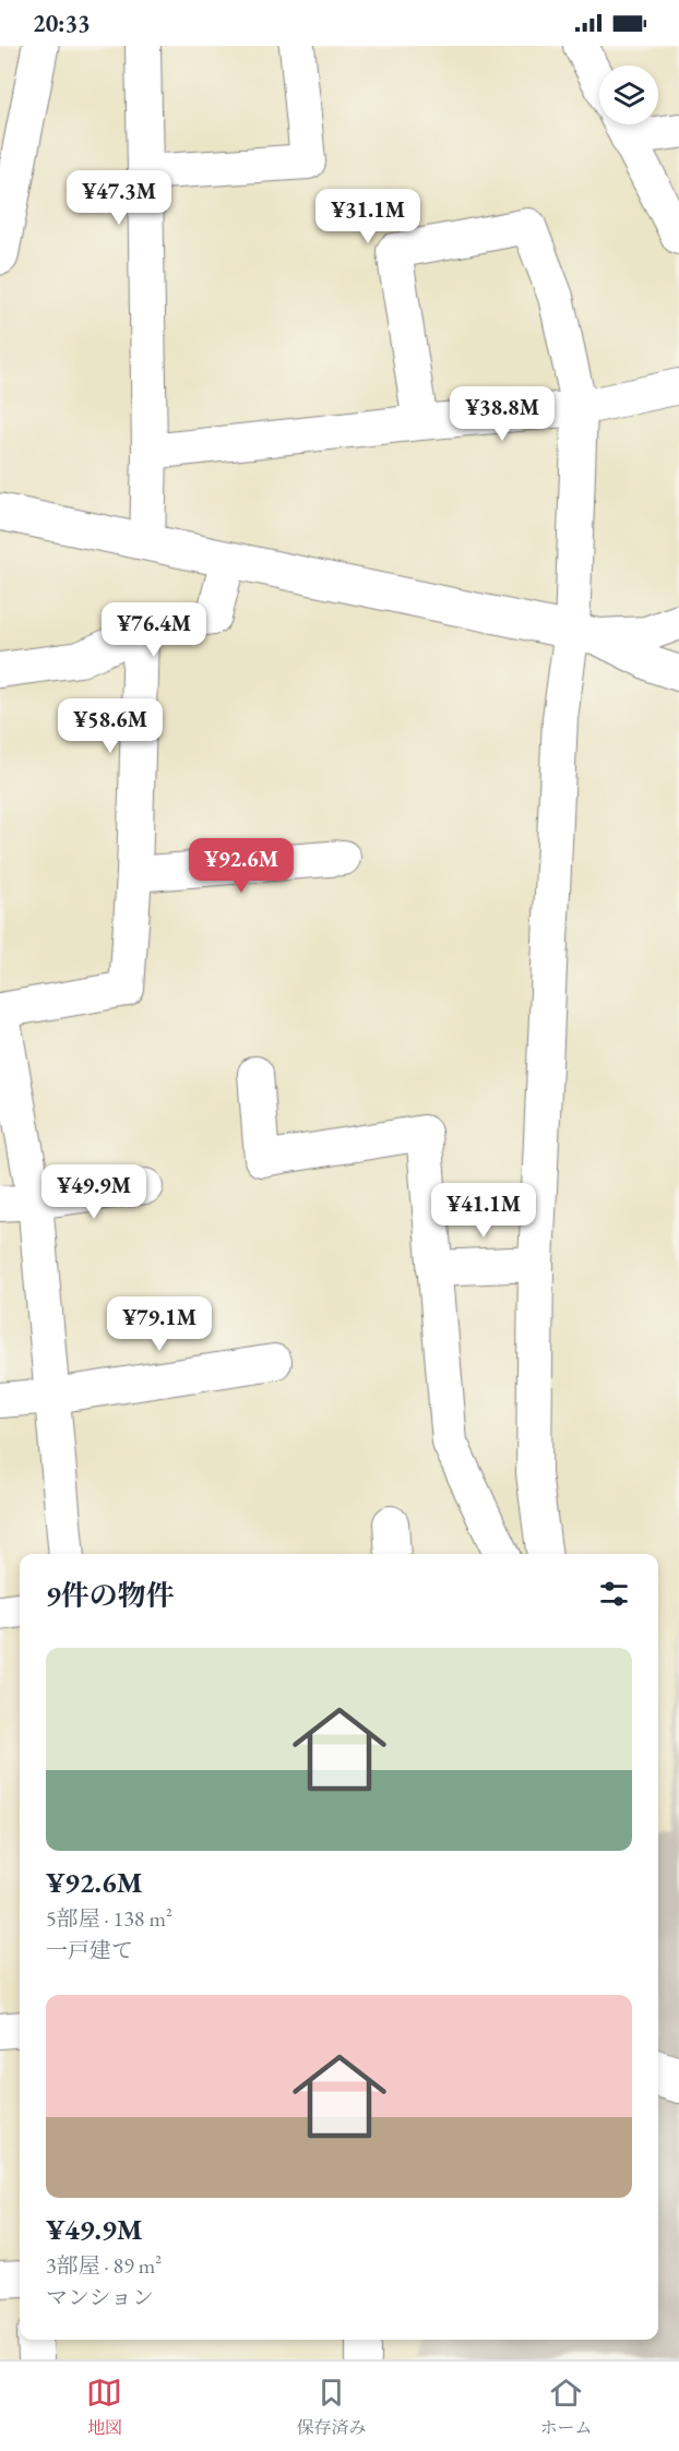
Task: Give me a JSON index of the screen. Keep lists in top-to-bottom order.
{
  "page": {
    "status": "20:33",
    "price": [
      "¥47.3M",
      "¥31.1M",
      "¥38.8M",
      "¥76.4M",
      "¥58.6M",
      "¥92.6M",
      "¥49.9M",
      "¥41.1M",
      "¥79.1M"
    ],
    "heading": "9件の物件",
    "list": [
      {
        "name": "¥92.6M",
        "note": "5部屋 · 138 m² · 一戸建て"
      },
      {
        "name": "¥49.9M",
        "note": "3部屋 · 89 m² · マンション"
      }
    ],
    "tabs": ["地図", "保存済み", "ホーム"]
  }
}
